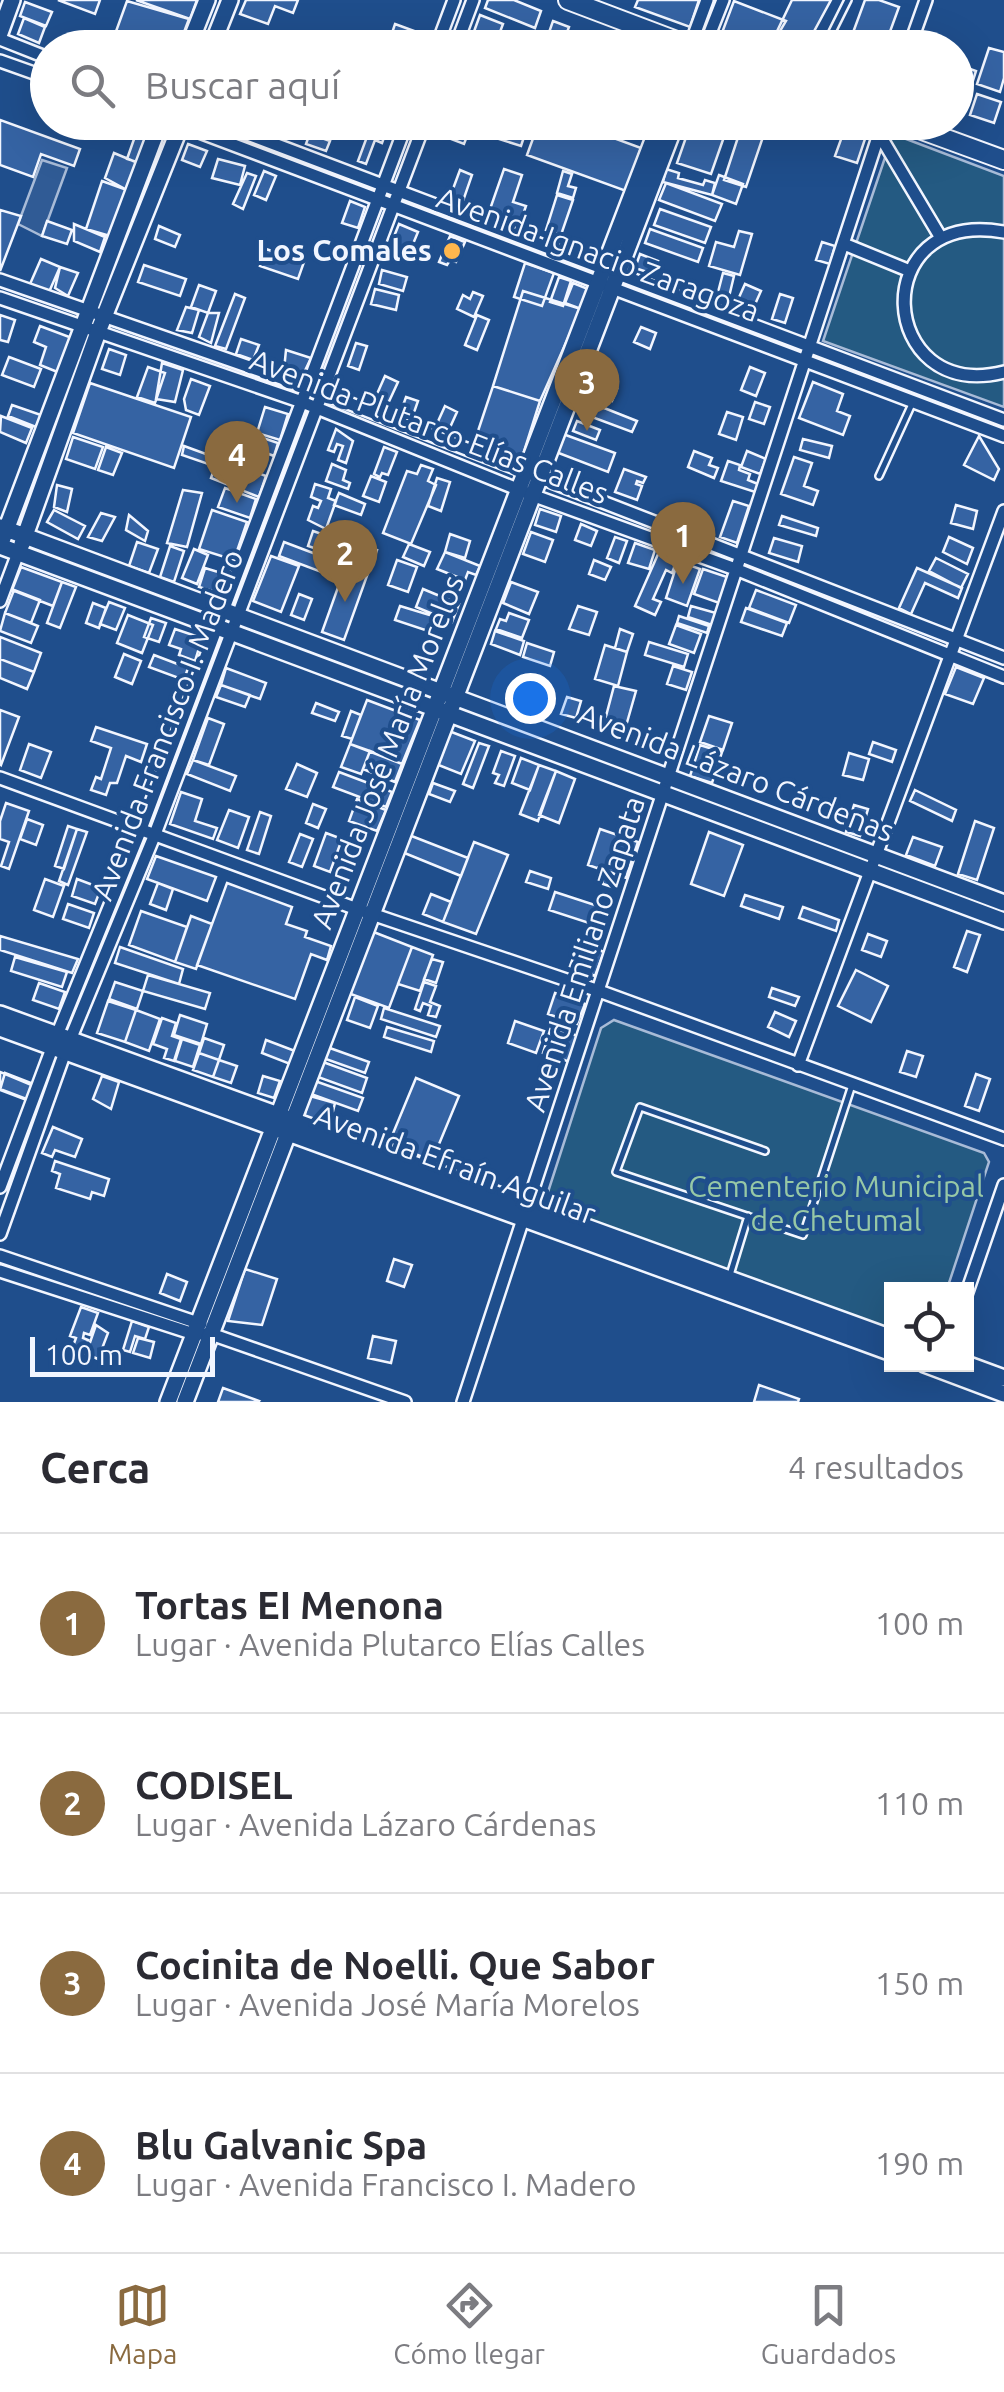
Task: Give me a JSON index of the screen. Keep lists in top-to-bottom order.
{
  "streets": {
    "main road": ["Avenida José María Morelos", "Avenida Lázaro Cárdenas", "Avenida Efraín Aguilar"],
    "street": [
      "Avenida Ignacio Zaragoza",
      "Avenida Plutarco Elías Calles",
      "Avenida Francisco I. Madero",
      "Avenida Emiliano Zapata"
    ]
  },
  "crossings": [
    ["Avenida Ignacio Zaragoza", "Avenida Francisco I. Madero"],
    ["Avenida Ignacio Zaragoza", "Avenida José María Morelos"],
    ["Avenida Ignacio Zaragoza", "Avenida Emiliano Zapata"],
    ["Avenida Plutarco Elías Calles", "Avenida Francisco I. Madero"],
    ["Avenida Plutarco Elías Calles", "Avenida José María Morelos"],
    ["Avenida Plutarco Elías Calles", "Avenida Emiliano Zapata"],
    ["Avenida Francisco I. Madero", "Avenida Lázaro Cárdenas"],
    ["Avenida Francisco I. Madero", "Avenida Efraín Aguilar"],
    ["Avenida José María Morelos", "Avenida Lázaro Cárdenas"],
    ["Avenida José María Morelos", "Avenida Efraín Aguilar"],
    ["Avenida Lázaro Cárdenas", "Avenida Emiliano Zapata"],
    ["Avenida Emiliano Zapata", "Avenida Efraín Aguilar"]
  ],
  "parks": ["Cementerio Municipal de Chetumal"],
  "places": ["Los Comales"],
  "scale_bar": "100 m",
  "page": {
    "search": "Buscar aquí",
    "pins": [
      "3",
      "4",
      "1",
      "2"
    ],
    "scale": "100 m",
    "heading": ["Cerca", "4 resultados"],
    "list": [
      {
        "mark": "1",
        "name": "Tortas EI Menona",
        "note": "Lugar · Avenida Plutarco Elías Calles",
        "value": "100 m"
      },
      {
        "mark": "2",
        "name": "CODISEL",
        "note": "Lugar · Avenida Lázaro Cárdenas",
        "value": "110 m"
      },
      {
        "mark": "3",
        "name": "Cocinita de Noelli. Que Sabor",
        "note": "Lugar · Avenida José María Morelos",
        "value": "150 m"
      },
      {
        "mark": "4",
        "name": "Blu Galvanic Spa",
        "note": "Lugar · Avenida Francisco I. Madero",
        "value": "190 m"
      }
    ],
    "nav": ["Mapa", "Cómo llegar", "Guardados"]
  }
}
